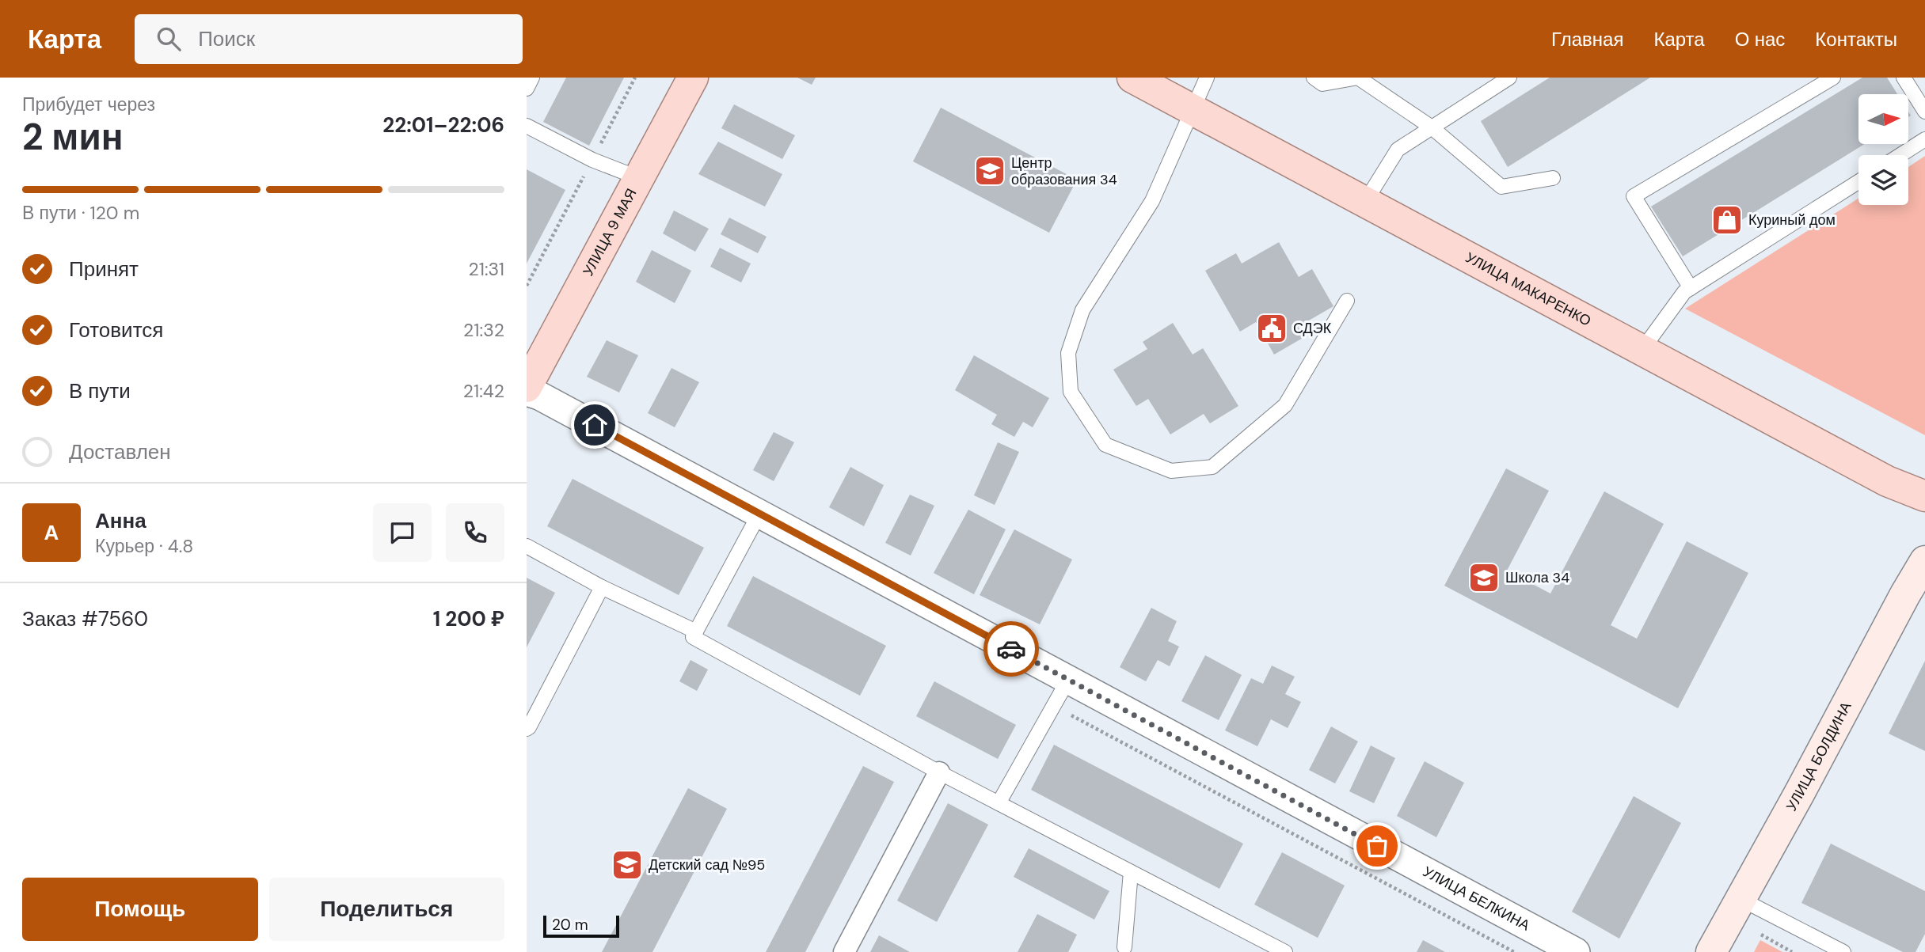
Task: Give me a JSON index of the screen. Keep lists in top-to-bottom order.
{
  "streets": {
    "main road": ["УЛИЦА 9 МАЯ", "УЛИЦА МАКАРЕНКО", "УЛИЦА БОЛДИНА"],
    "street": ["УЛИЦА БЕЛКИНА"]
  },
  "places": {
    "school or university": ["Центр образования 34", "Школа 34", "Детский сад №95"],
    "shop": ["Куриный дом"],
    "public building": ["СДЭК"]
  },
  "scale_bar": "20 m",
  "north": "right",
  "page": {
    "header": "Карта",
    "search": "Поиск",
    "nav": [
      "Главная",
      "Карта",
      "О нас",
      "Контакты"
    ],
    "heading": ["2 мин", "Прибудет через", "22:01–22:06"],
    "panel": [
      "Анна",
      "Курьер · 4.8",
      "Заказ #7560",
      "1 200 ₽"
    ],
    "bar": "В пути · 120 m",
    "list": [
      ["Принят", "21:31"],
      ["Готовится", "21:32"],
      ["В пути", "21:42"],
      "Доставлен"
    ],
    "round": "А",
    "buttons": ["Помощь", "Поделиться"],
    "scale": "20 m"
  }
}
